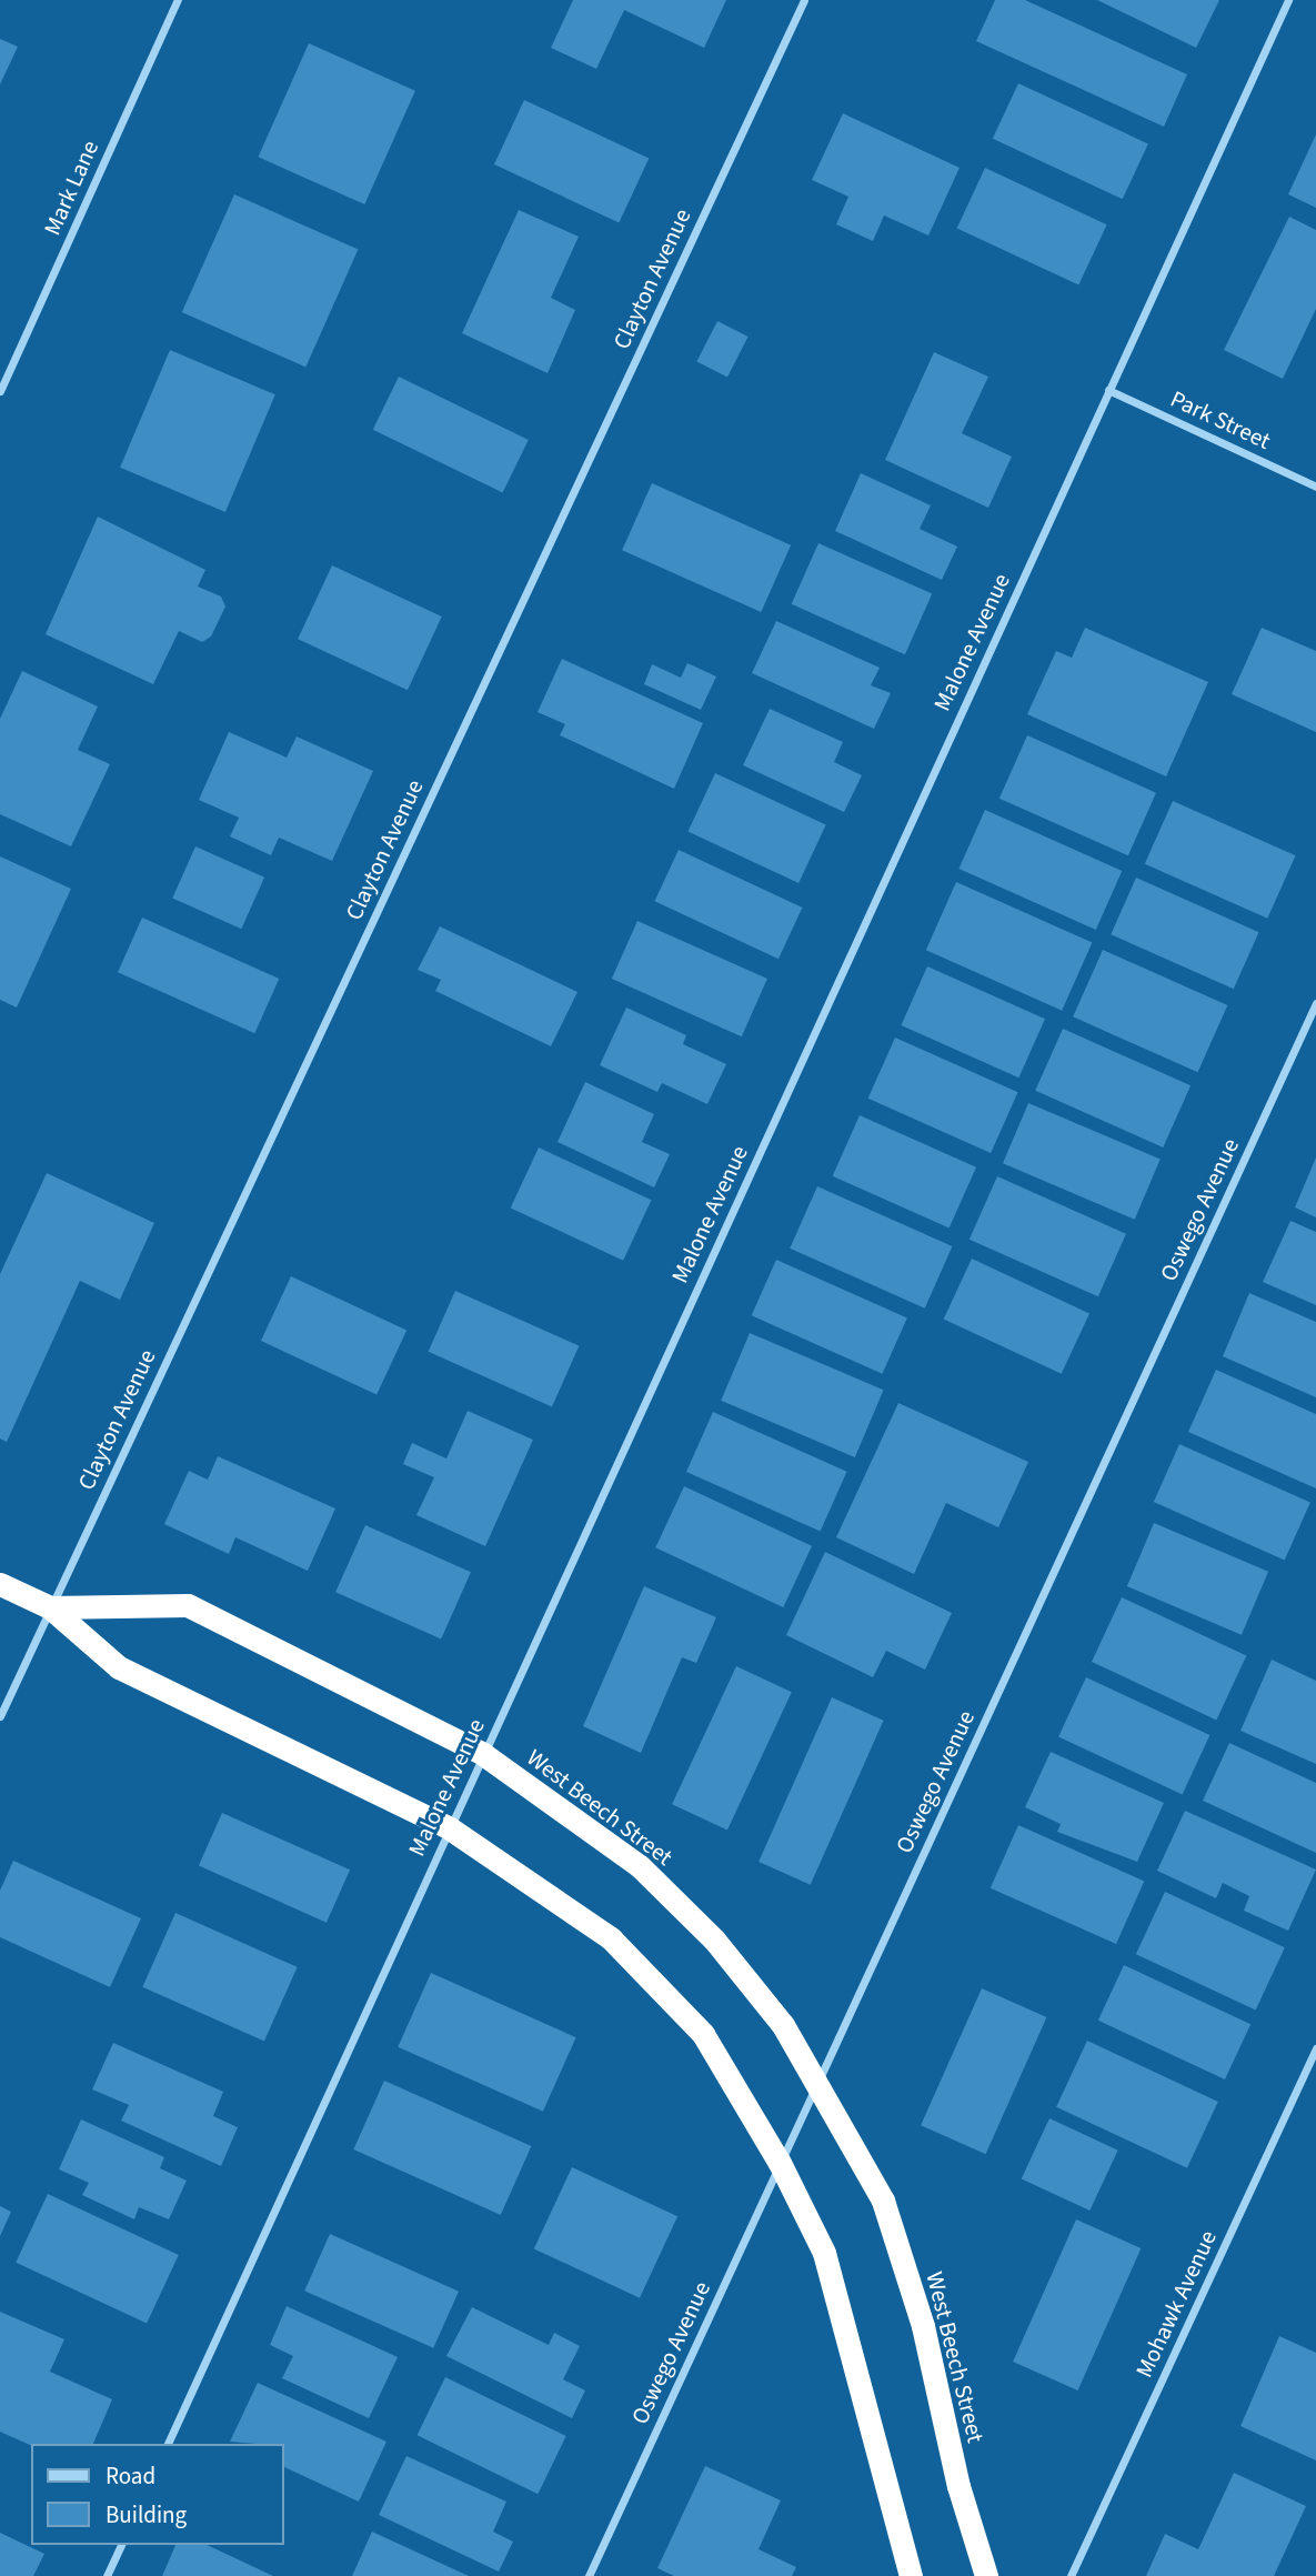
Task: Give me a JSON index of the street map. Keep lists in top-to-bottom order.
{
  "streets": {
    "highway": ["West Beech Street"],
    "street": [
      "Mark Lane",
      "Clayton Avenue",
      "Park Street",
      "Malone Avenue",
      "Oswego Avenue",
      "Mohawk Avenue"
    ]
  },
  "crossings": [
    ["Clayton Avenue", "West Beech Street"],
    ["Park Street", "Malone Avenue"],
    ["Malone Avenue", "West Beech Street"],
    ["Oswego Avenue", "West Beech Street"]
  ],
  "legend": ["Road", "Building"]
}
